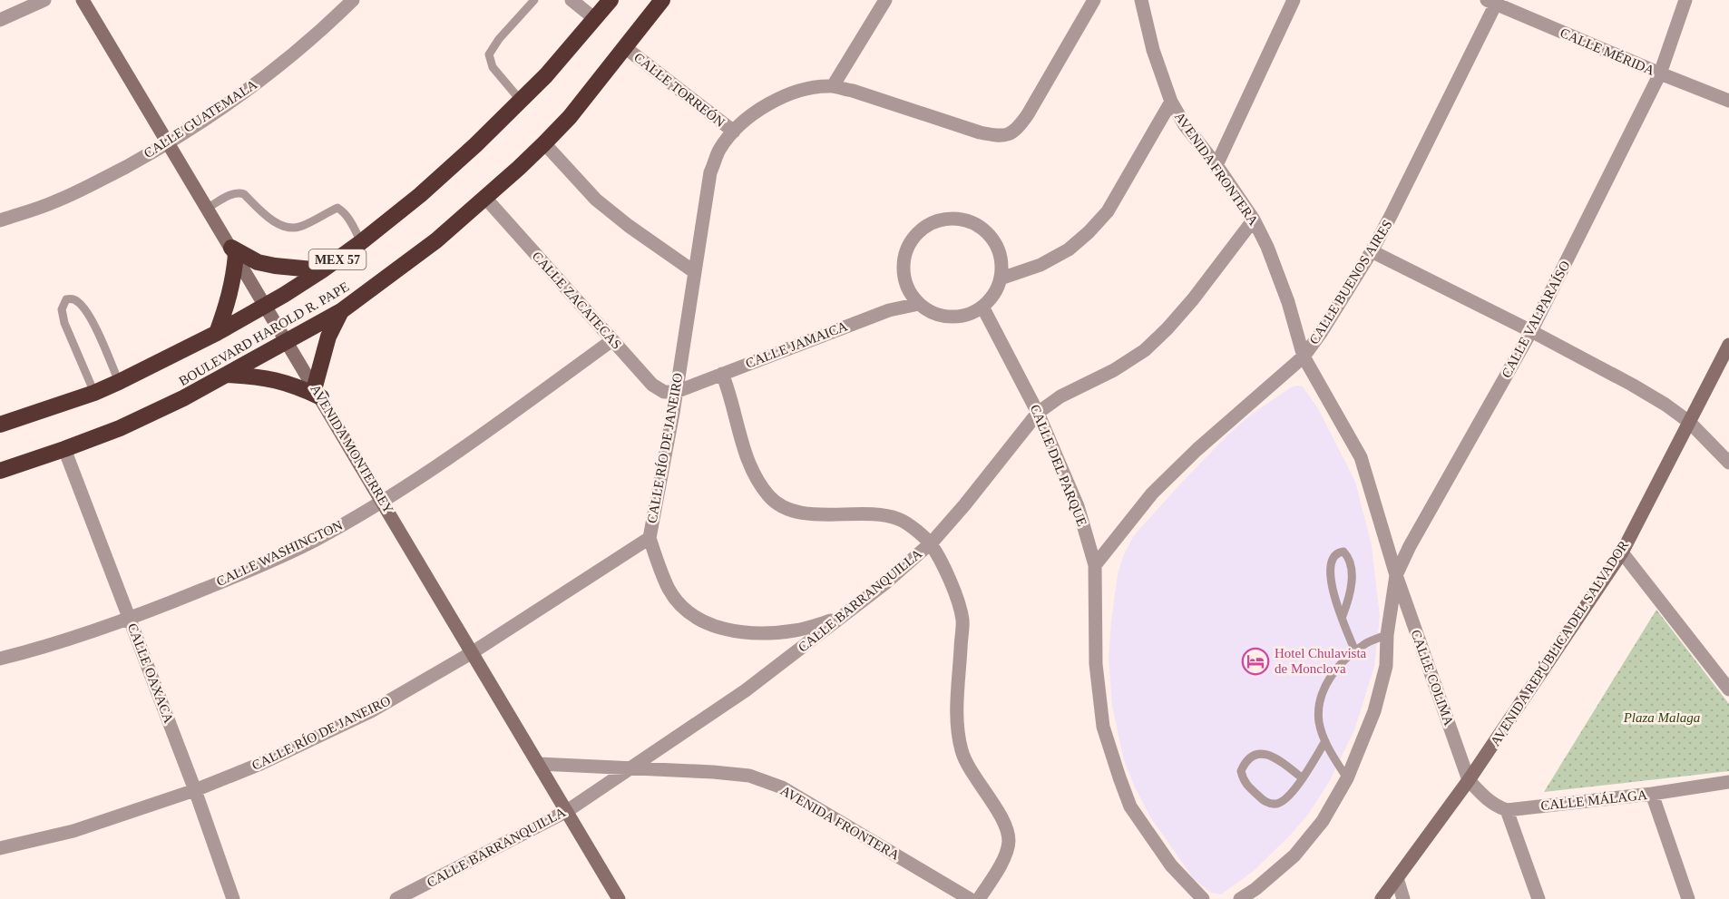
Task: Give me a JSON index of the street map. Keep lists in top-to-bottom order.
{
  "streets": {
    "highway": ["MEX 57", "BOULEVARD HAROLD R. PAPE"],
    "street": [
      "CALLE MÉRIDA",
      "CALLE TORREÓN",
      "CALLE GUATEMALA",
      "AVENIDA FRONTERA",
      "CALLE BUENOS AIRES",
      "CALLE ZACATECAS",
      "CALLE VALPARAÍSO",
      "CALLE JAMAICA",
      "CALLE RÍO DE JANEIRO",
      "AVENIDA MONTERREY",
      "CALLE DEL PARQUE",
      "CALLE WASHINGTON",
      "CALLE BARRANQUILLA",
      "AVENIDA REPÚBLICA DEL SALVADOR",
      "CALLE OAXACA",
      "CALLE COLIMA",
      "CALLE MÁLAGA"
    ]
  },
  "crossings": [
    ["CALLE MÉRIDA", "CALLE BUENOS AIRES"],
    ["CALLE MÉRIDA", "CALLE VALPARAÍSO"],
    ["CALLE TORREÓN", "BOULEVARD HAROLD R. PAPE"],
    ["CALLE TORREÓN", "CALLE RÍO DE JANEIRO"],
    ["CALLE GUATEMALA", "AVENIDA MONTERREY"],
    ["AVENIDA FRONTERA", "CALLE BUENOS AIRES"],
    ["AVENIDA FRONTERA", "CALLE VALPARAÍSO"],
    ["AVENIDA FRONTERA", "AVENIDA MONTERREY"],
    ["AVENIDA FRONTERA", "CALLE BARRANQUILLA"],
    ["AVENIDA FRONTERA", "CALLE COLIMA"],
    ["CALLE BUENOS AIRES", "CALLE DEL PARQUE"],
    ["CALLE ZACATECAS", "BOULEVARD HAROLD R. PAPE"],
    ["CALLE ZACATECAS", "CALLE JAMAICA"],
    ["CALLE ZACATECAS", "CALLE RÍO DE JANEIRO"],
    ["CALLE ZACATECAS", "CALLE WASHINGTON"],
    ["CALLE VALPARAÍSO", "CALLE COLIMA"],
    ["BOULEVARD HAROLD R. PAPE", "AVENIDA MONTERREY"],
    ["BOULEVARD HAROLD R. PAPE", "CALLE OAXACA"],
    ["CALLE JAMAICA", "CALLE RÍO DE JANEIRO"],
    ["CALLE JAMAICA", "CALLE DEL PARQUE"],
    ["CALLE RÍO DE JANEIRO", "AVENIDA MONTERREY"],
    ["CALLE RÍO DE JANEIRO", "CALLE OAXACA"],
    ["AVENIDA MONTERREY", "CALLE WASHINGTON"],
    ["AVENIDA MONTERREY", "CALLE BARRANQUILLA"],
    ["CALLE DEL PARQUE", "CALLE BARRANQUILLA"],
    ["CALLE WASHINGTON", "CALLE OAXACA"],
    ["AVENIDA REPÚBLICA DEL SALVADOR", "CALLE COLIMA"]
  ],
  "parks": ["Plaza Malaga"],
  "places": {
    "hotel": ["Hotel Chulavista de Monclova"]
  }
}
